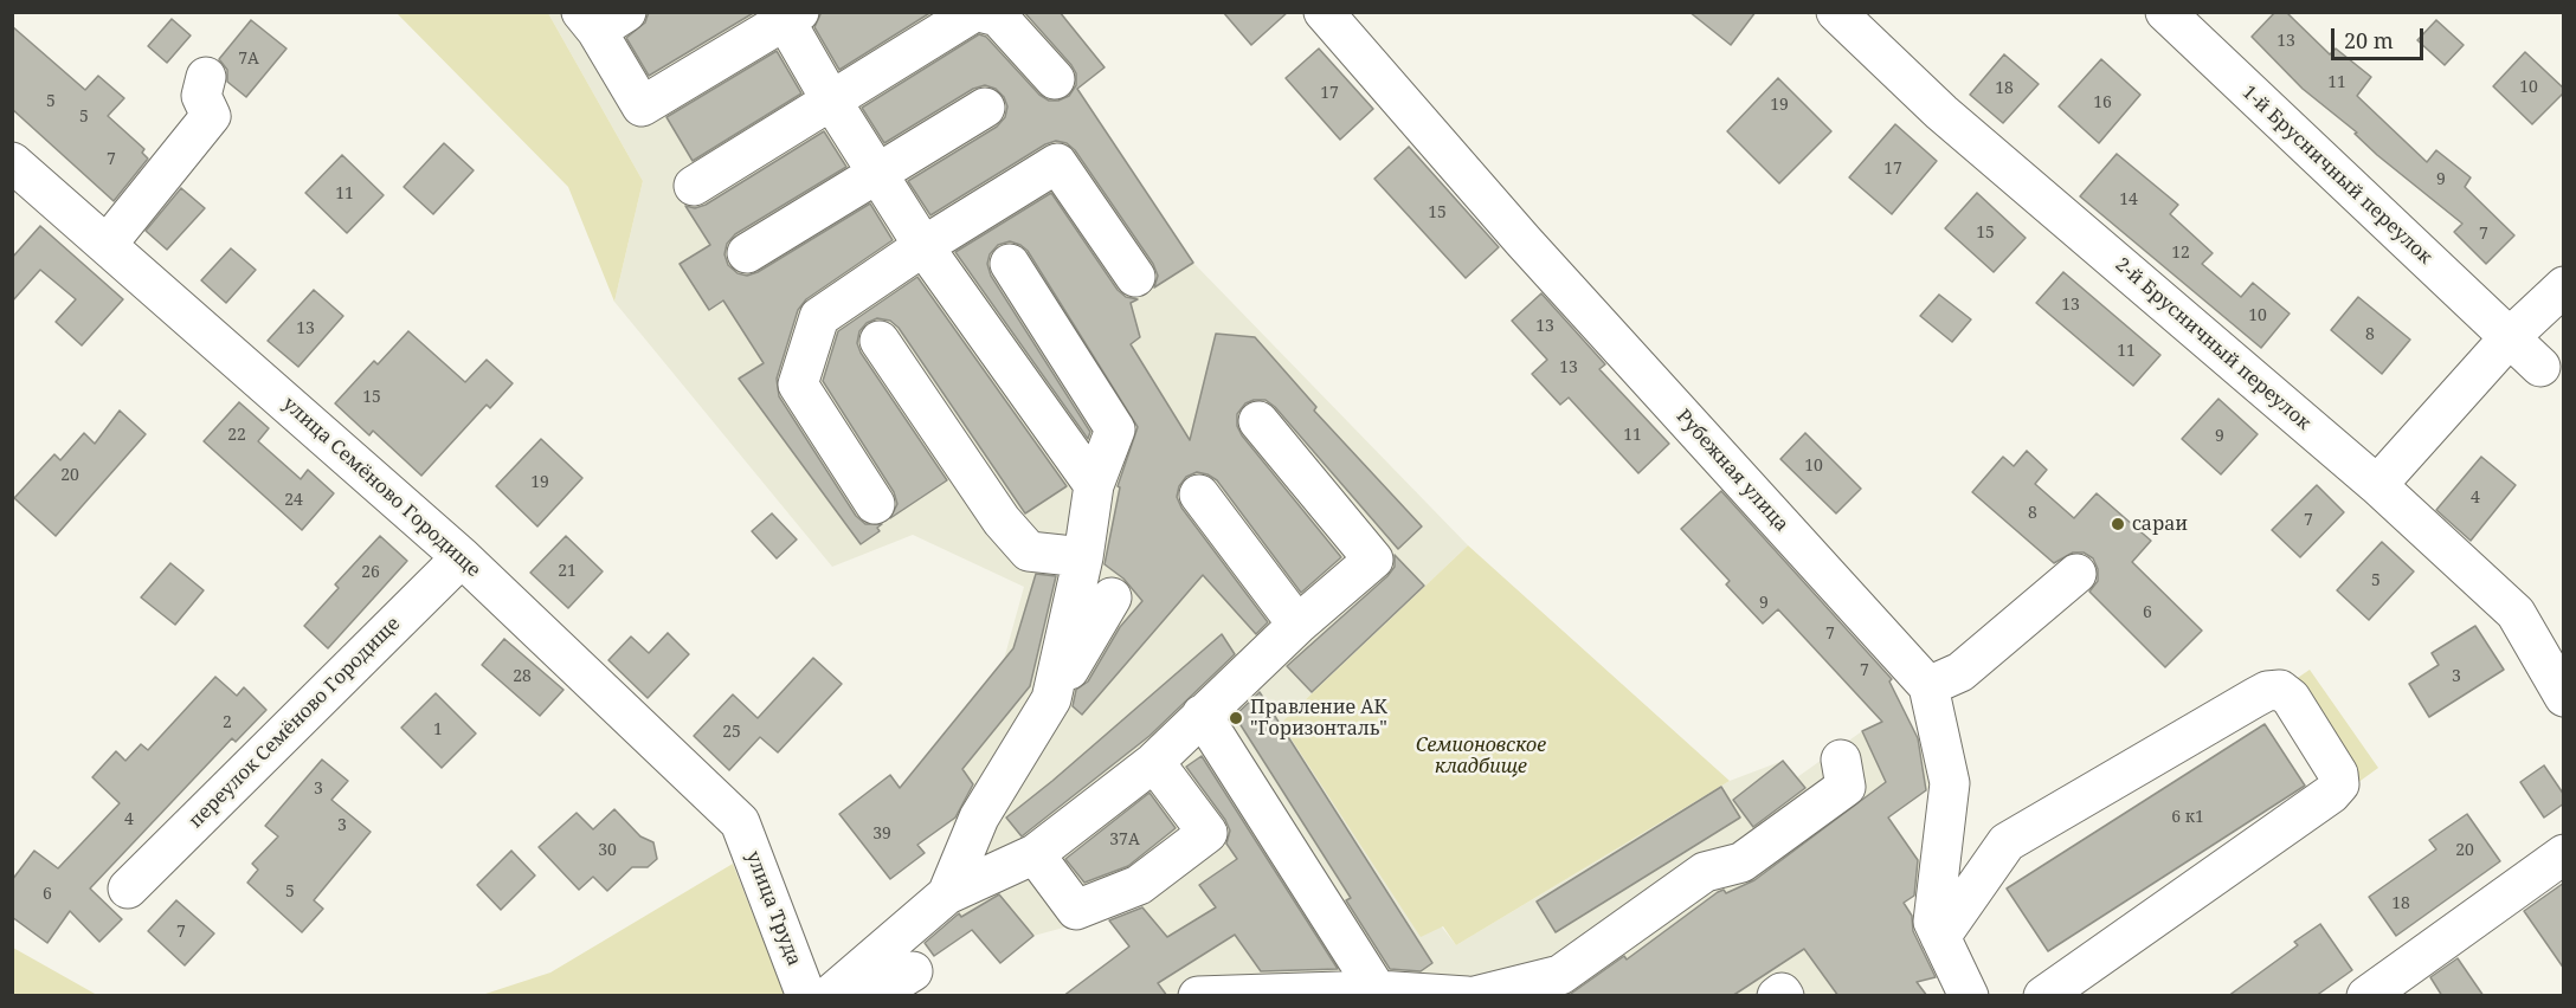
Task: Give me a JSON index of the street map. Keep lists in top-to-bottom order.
{
  "streets": {
    "street": [
      "1-й Брусничный переулок",
      "2-й Брусничный переулок",
      "Рубежная улица",
      "улица Семёново Городище",
      "переулок Семёново Городище",
      "улица Труда"
    ]
  },
  "crossings": [
    ["улица Семёново Городище", "переулок Семёново Городище"],
    ["улица Семёново Городище", "улица Труда"]
  ],
  "parks": ["Семионовское кладбище"],
  "places": ["сараи", "Правление АК \"Горизонталь\""],
  "house_numbers": [
    "13",
    "7А",
    "11",
    "10",
    "18",
    "17",
    "5",
    "16",
    "19",
    "5",
    "7",
    "17",
    "9",
    "11",
    "14",
    "15",
    "15",
    "7",
    "12",
    "13",
    "10",
    "13",
    "13",
    "8",
    "11",
    "13",
    "15",
    "22",
    "11",
    "9",
    "10",
    "20",
    "19",
    "4",
    "24",
    "8",
    "7",
    "21",
    "26",
    "5",
    "9",
    "6",
    "7",
    "7",
    "28",
    "3",
    "2",
    "1",
    "25",
    "3",
    "6 к1",
    "4",
    "3",
    "39",
    "37А",
    "30",
    "20",
    "5",
    "6",
    "18",
    "7"
  ],
  "scale_bar": "20 m"
}
